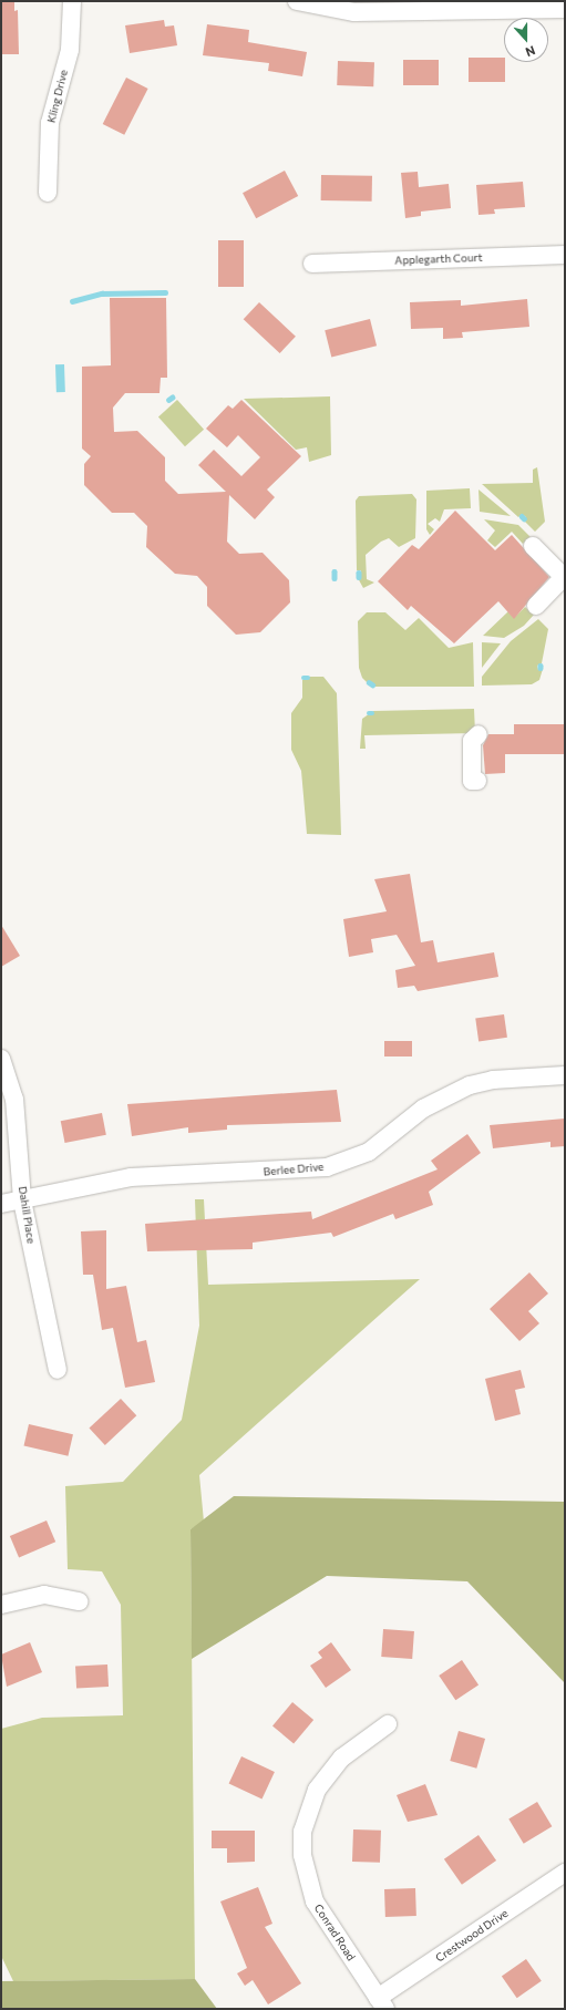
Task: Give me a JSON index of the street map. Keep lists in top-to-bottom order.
{
  "streets": {
    "street": [
      "Kling Drive",
      "Applegarth Court",
      "Berlee Drive",
      "Dahill Place",
      "Conrad Road",
      "Crestwood Drive"
    ]
  },
  "crossings": [
    ["Berlee Drive", "Dahill Place"],
    ["Conrad Road", "Crestwood Drive"]
  ],
  "north": "bottom"
}
